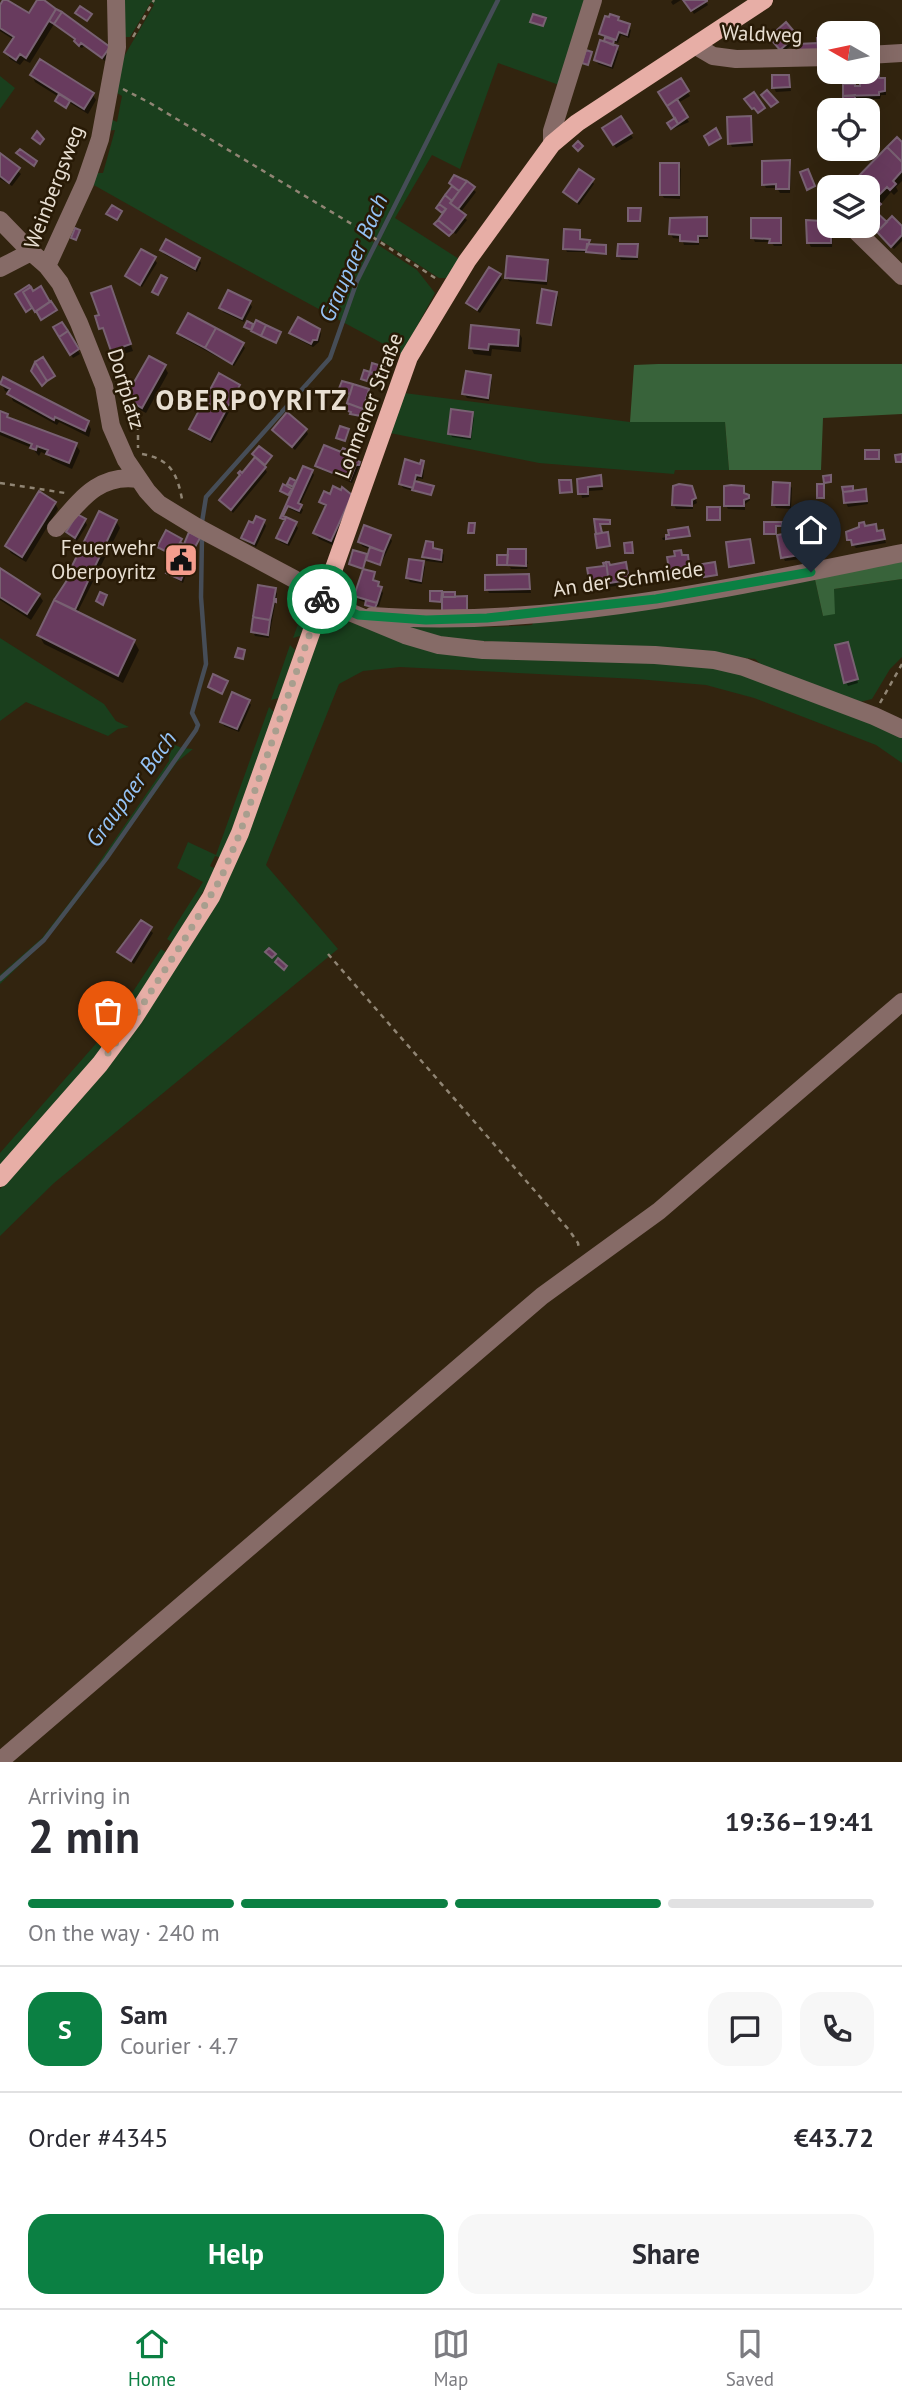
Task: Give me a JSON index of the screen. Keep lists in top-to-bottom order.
{
  "streets": {
    "main road": ["Lohmener Straße"],
    "street": [
      "Waldweg",
      "Weinbergsweg",
      "Dorfplatz",
      "An der Schmiede"
    ]
  },
  "crossings": [
    ["Waldweg", "Lohmener Straße"],
    ["Weinbergsweg", "Dorfplatz"],
    ["Dorfplatz", "Lohmener Straße"],
    ["Dorfplatz", "An der Schmiede"]
  ],
  "districts": ["OBERPOYRITZ"],
  "water": ["Graupaer Bach"],
  "places": {
    "public building": ["Feuerwehr Oberpoyritz"]
  },
  "north": "left",
  "page": {
    "heading": ["2 min", "Arriving in", "19:36–19:41"],
    "panel": [
      "Sam",
      "Courier · 4.7",
      "Order #4345",
      "€43.72"
    ],
    "bar": "On the way · 240 m",
    "round": "S",
    "buttons": ["Help", "Share"],
    "tabs": ["Home", "Map", "Saved"]
  }
}
